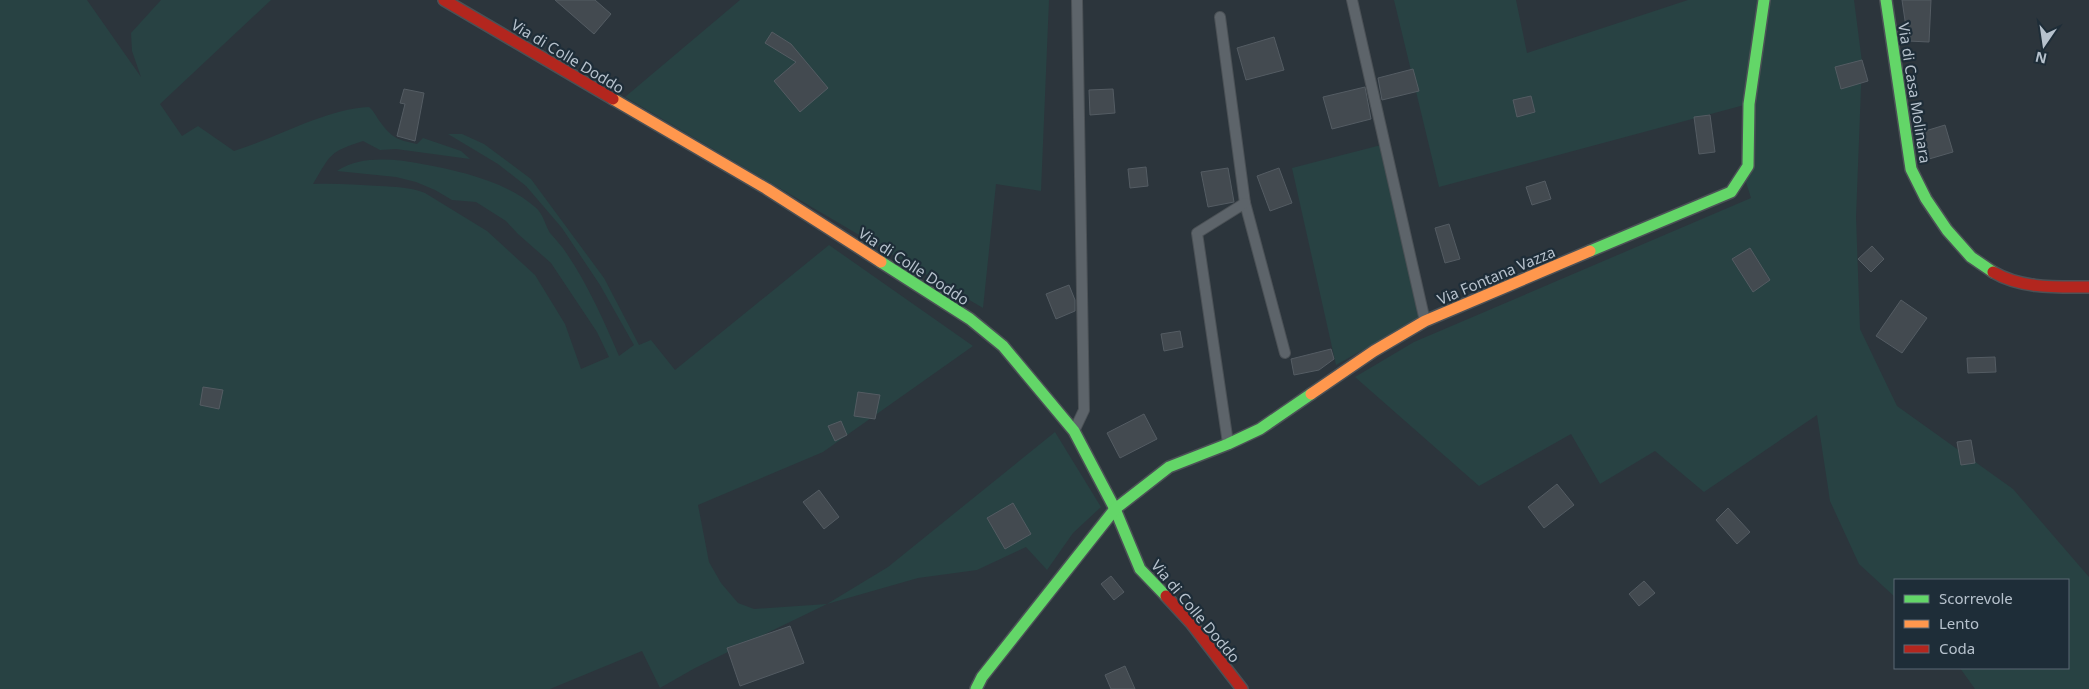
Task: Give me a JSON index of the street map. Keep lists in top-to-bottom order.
{
  "streets": {
    "street": ["Via di Colle Doddo", "Via di Casa Molinara", "Via Fontana Vazza"]
  },
  "crossings": [
    ["Via di Colle Doddo", "Via Fontana Vazza"]
  ],
  "legend": ["Scorrevole", "Lento", "Coda"],
  "north": "bottom"
}
